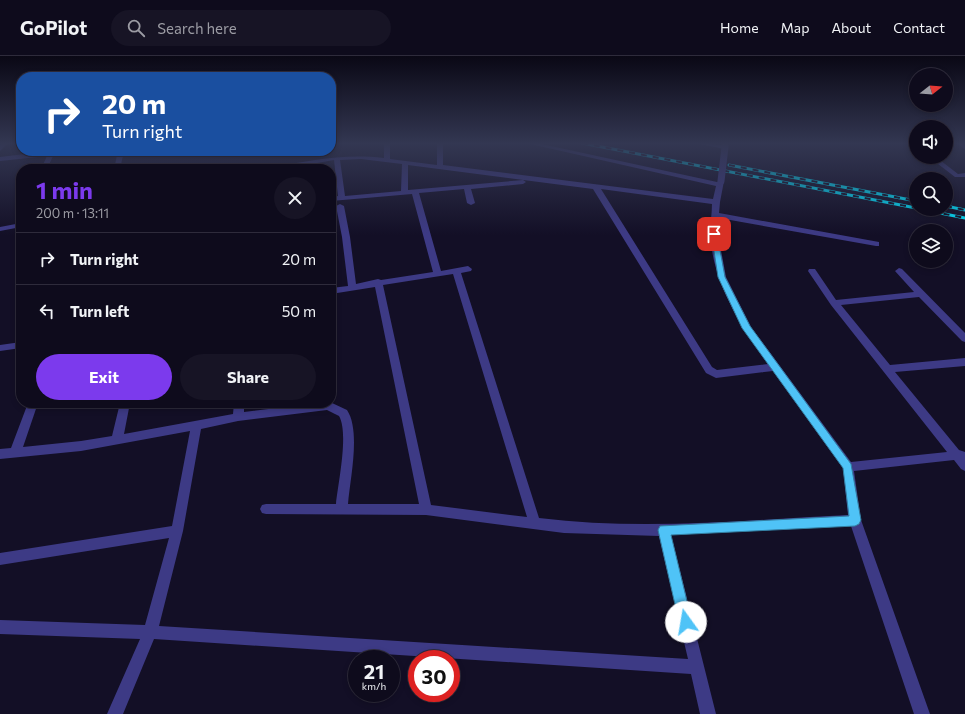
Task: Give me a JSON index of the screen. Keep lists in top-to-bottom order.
{
  "north": "right",
  "page": {
    "header": "GoPilot",
    "search": "Search here",
    "nav": [
      "Home",
      "Map",
      "About",
      "Contact"
    ],
    "turn": ["20 m", "Turn right"],
    "heading": ["1 min", "200 m · 13:11"],
    "list": [
      {
        "name": "Turn right",
        "value": "20 m"
      },
      {
        "name": "Turn left",
        "value": "50 m"
      }
    ],
    "buttons": ["Exit", "Share"],
    "speed": "21 km/h",
    "limit": "30"
  }
}
